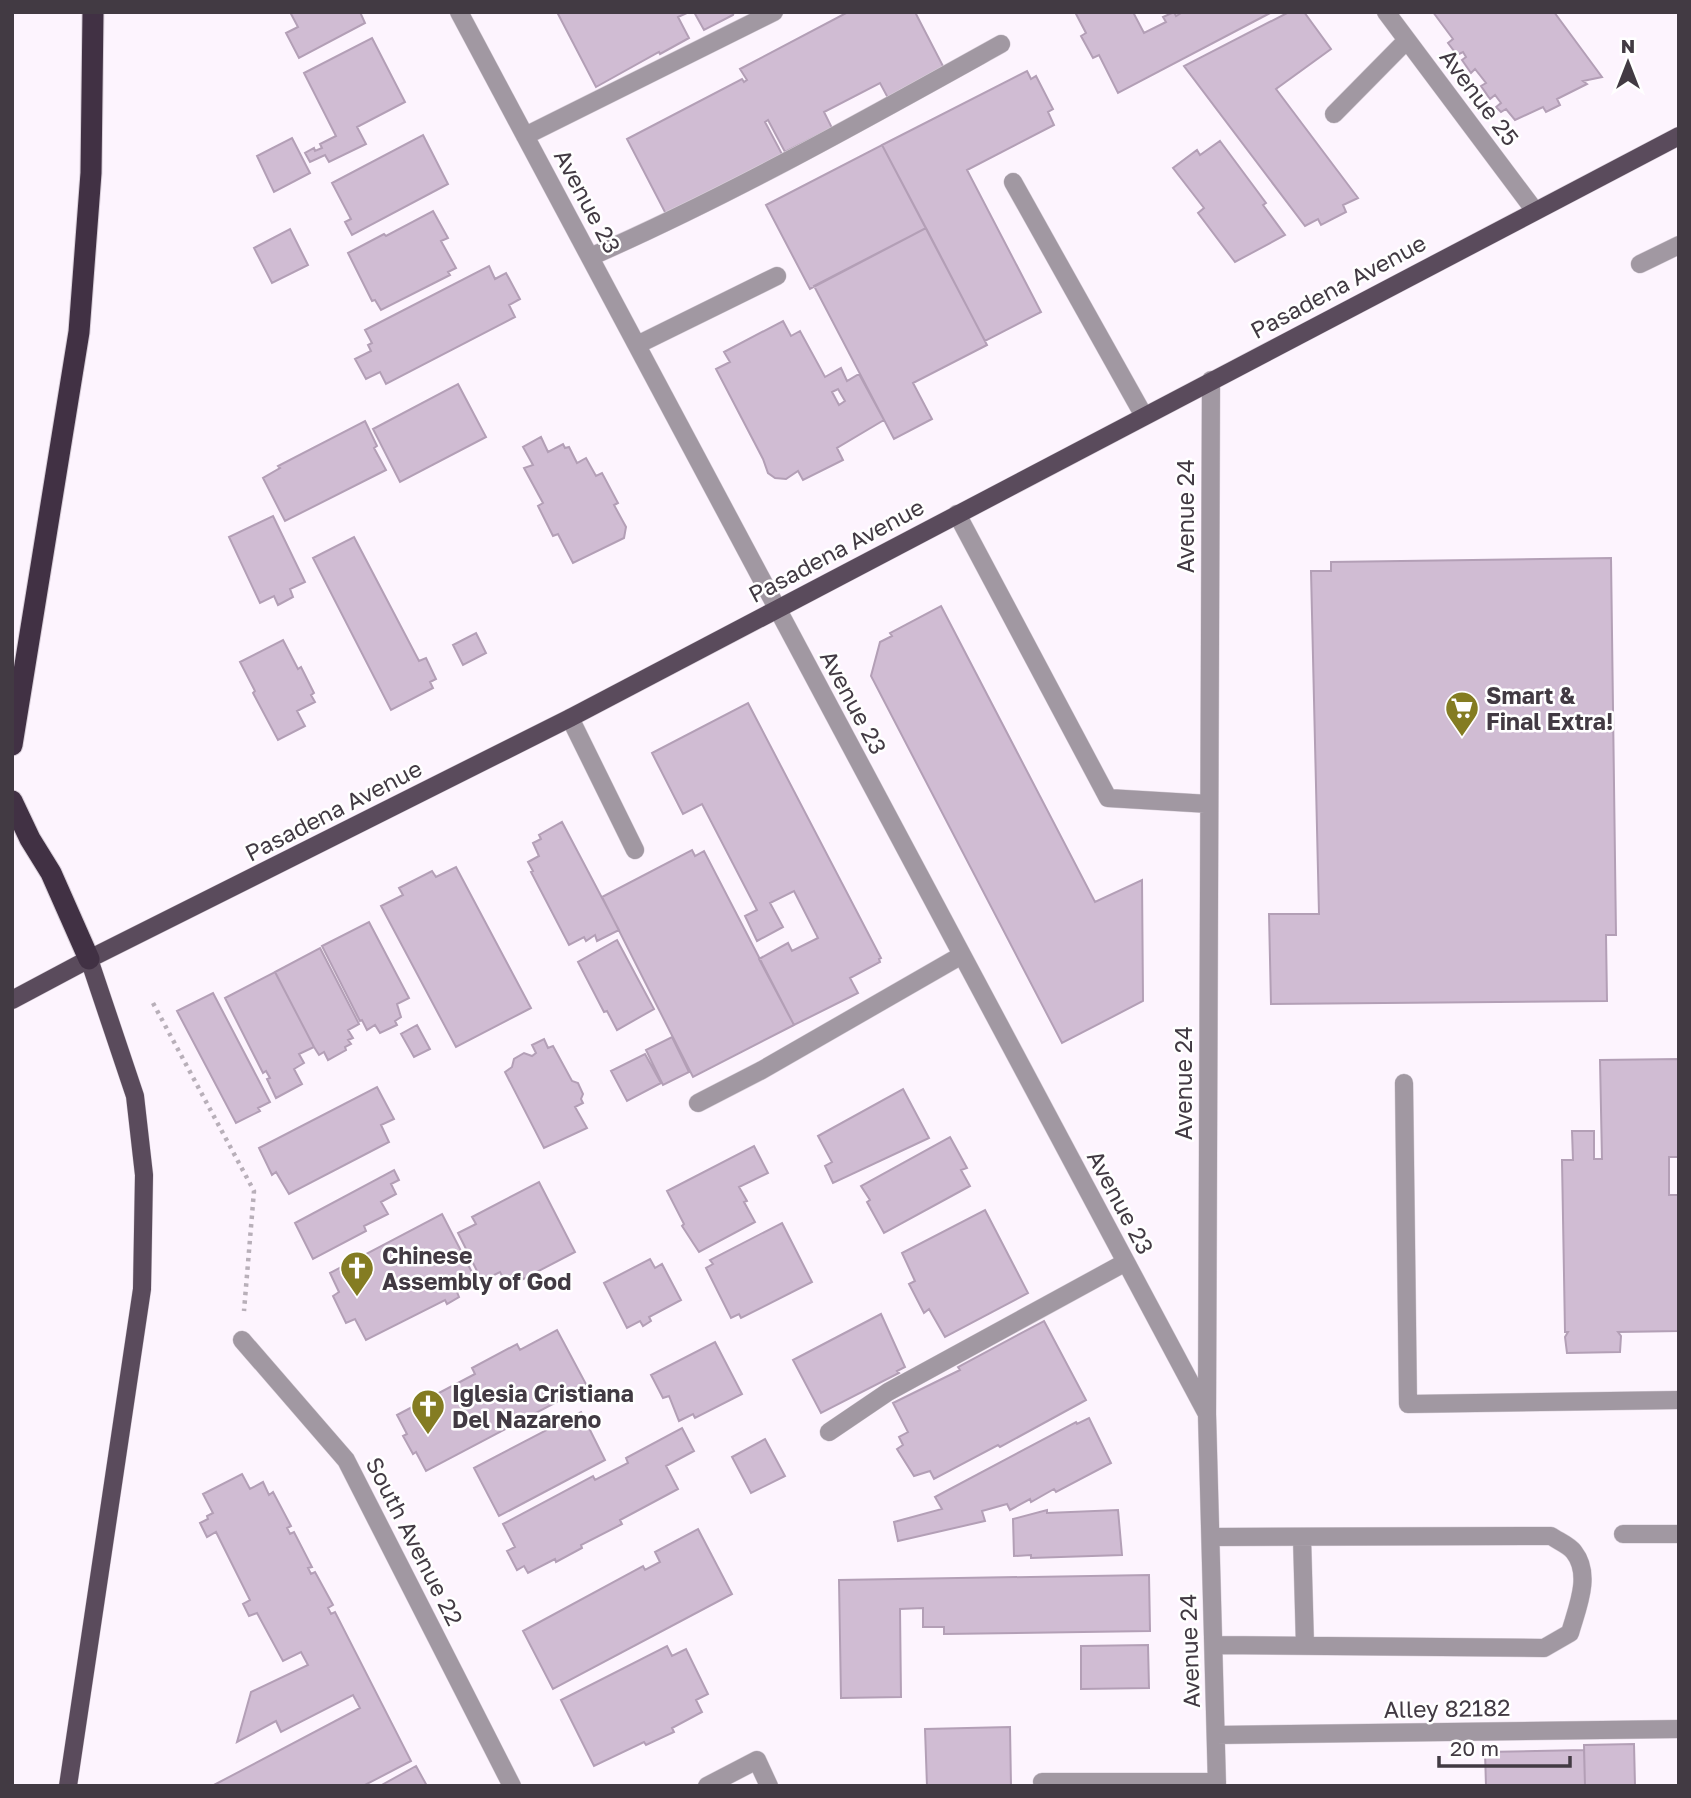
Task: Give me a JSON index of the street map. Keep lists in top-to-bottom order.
{
  "streets": {
    "main road": ["Pasadena Avenue"],
    "street": [
      "Avenue 25",
      "Avenue 23",
      "Avenue 24",
      "South Avenue 22",
      "Alley 82182"
    ]
  },
  "crossings": [
    ["Avenue 25", "Pasadena Avenue"],
    ["Avenue 23", "Pasadena Avenue"],
    ["Avenue 23", "Avenue 24"],
    ["Pasadena Avenue", "Avenue 24"],
    ["Avenue 24", "Alley 82182"]
  ],
  "places": {
    "supermarket": ["Smart & Final Extra!"],
    "church": ["Chinese Assembly of God", "Iglesia Cristiana Del Nazareno"]
  },
  "scale_bar": "20 m",
  "north": "top"
}
